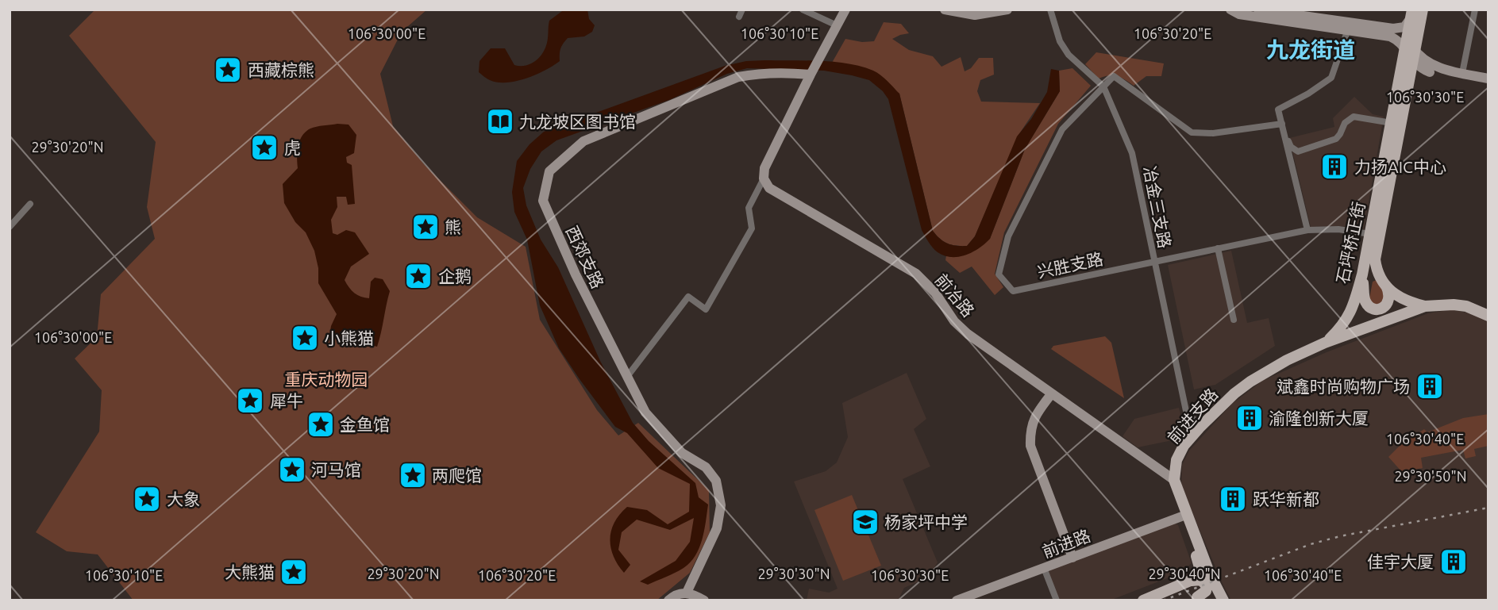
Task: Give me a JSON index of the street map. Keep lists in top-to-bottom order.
{
  "streets": {
    "main road": ["石坪桥正街", "前进支路"],
    "street": [
      "冶金三支路",
      "西郊支路",
      "兴胜支路",
      "前冶路",
      "前进路"
    ]
  },
  "crossings": [
    ["冶金三支路", "兴胜支路"],
    ["冶金三支路", "前进支路"],
    ["石坪桥正街", "兴胜支路"],
    ["石坪桥正街", "前进支路"],
    ["前冶路", "前进支路"]
  ],
  "districts": ["九龙街道"],
  "parks": ["重庆动物园"],
  "places": {
    "place": [
      "西藏棕熊",
      "虎",
      "熊",
      "企鹅",
      "小熊猫",
      "犀牛",
      "金鱼馆",
      "河马馆",
      "两爬馆",
      "大象",
      "大熊猫"
    ],
    "library": ["九龙坡区图书馆"],
    "building": [
      "力扬AIC中心",
      "斌鑫时尚购物广场",
      "渝隆创新大厦",
      "跃华新都",
      "佳宇大厦"
    ],
    "school or university": ["杨家坪中学"]
  },
  "coordinates": [
    "106°30'00\"E",
    "106°30'10\"E",
    "106°30'20\"E",
    "106°30'30\"E",
    "29°30'20\"N",
    "106°30'40\"E",
    "29°30'50\"N",
    "29°30'30\"N",
    "29°30'40\"N"
  ]
}
